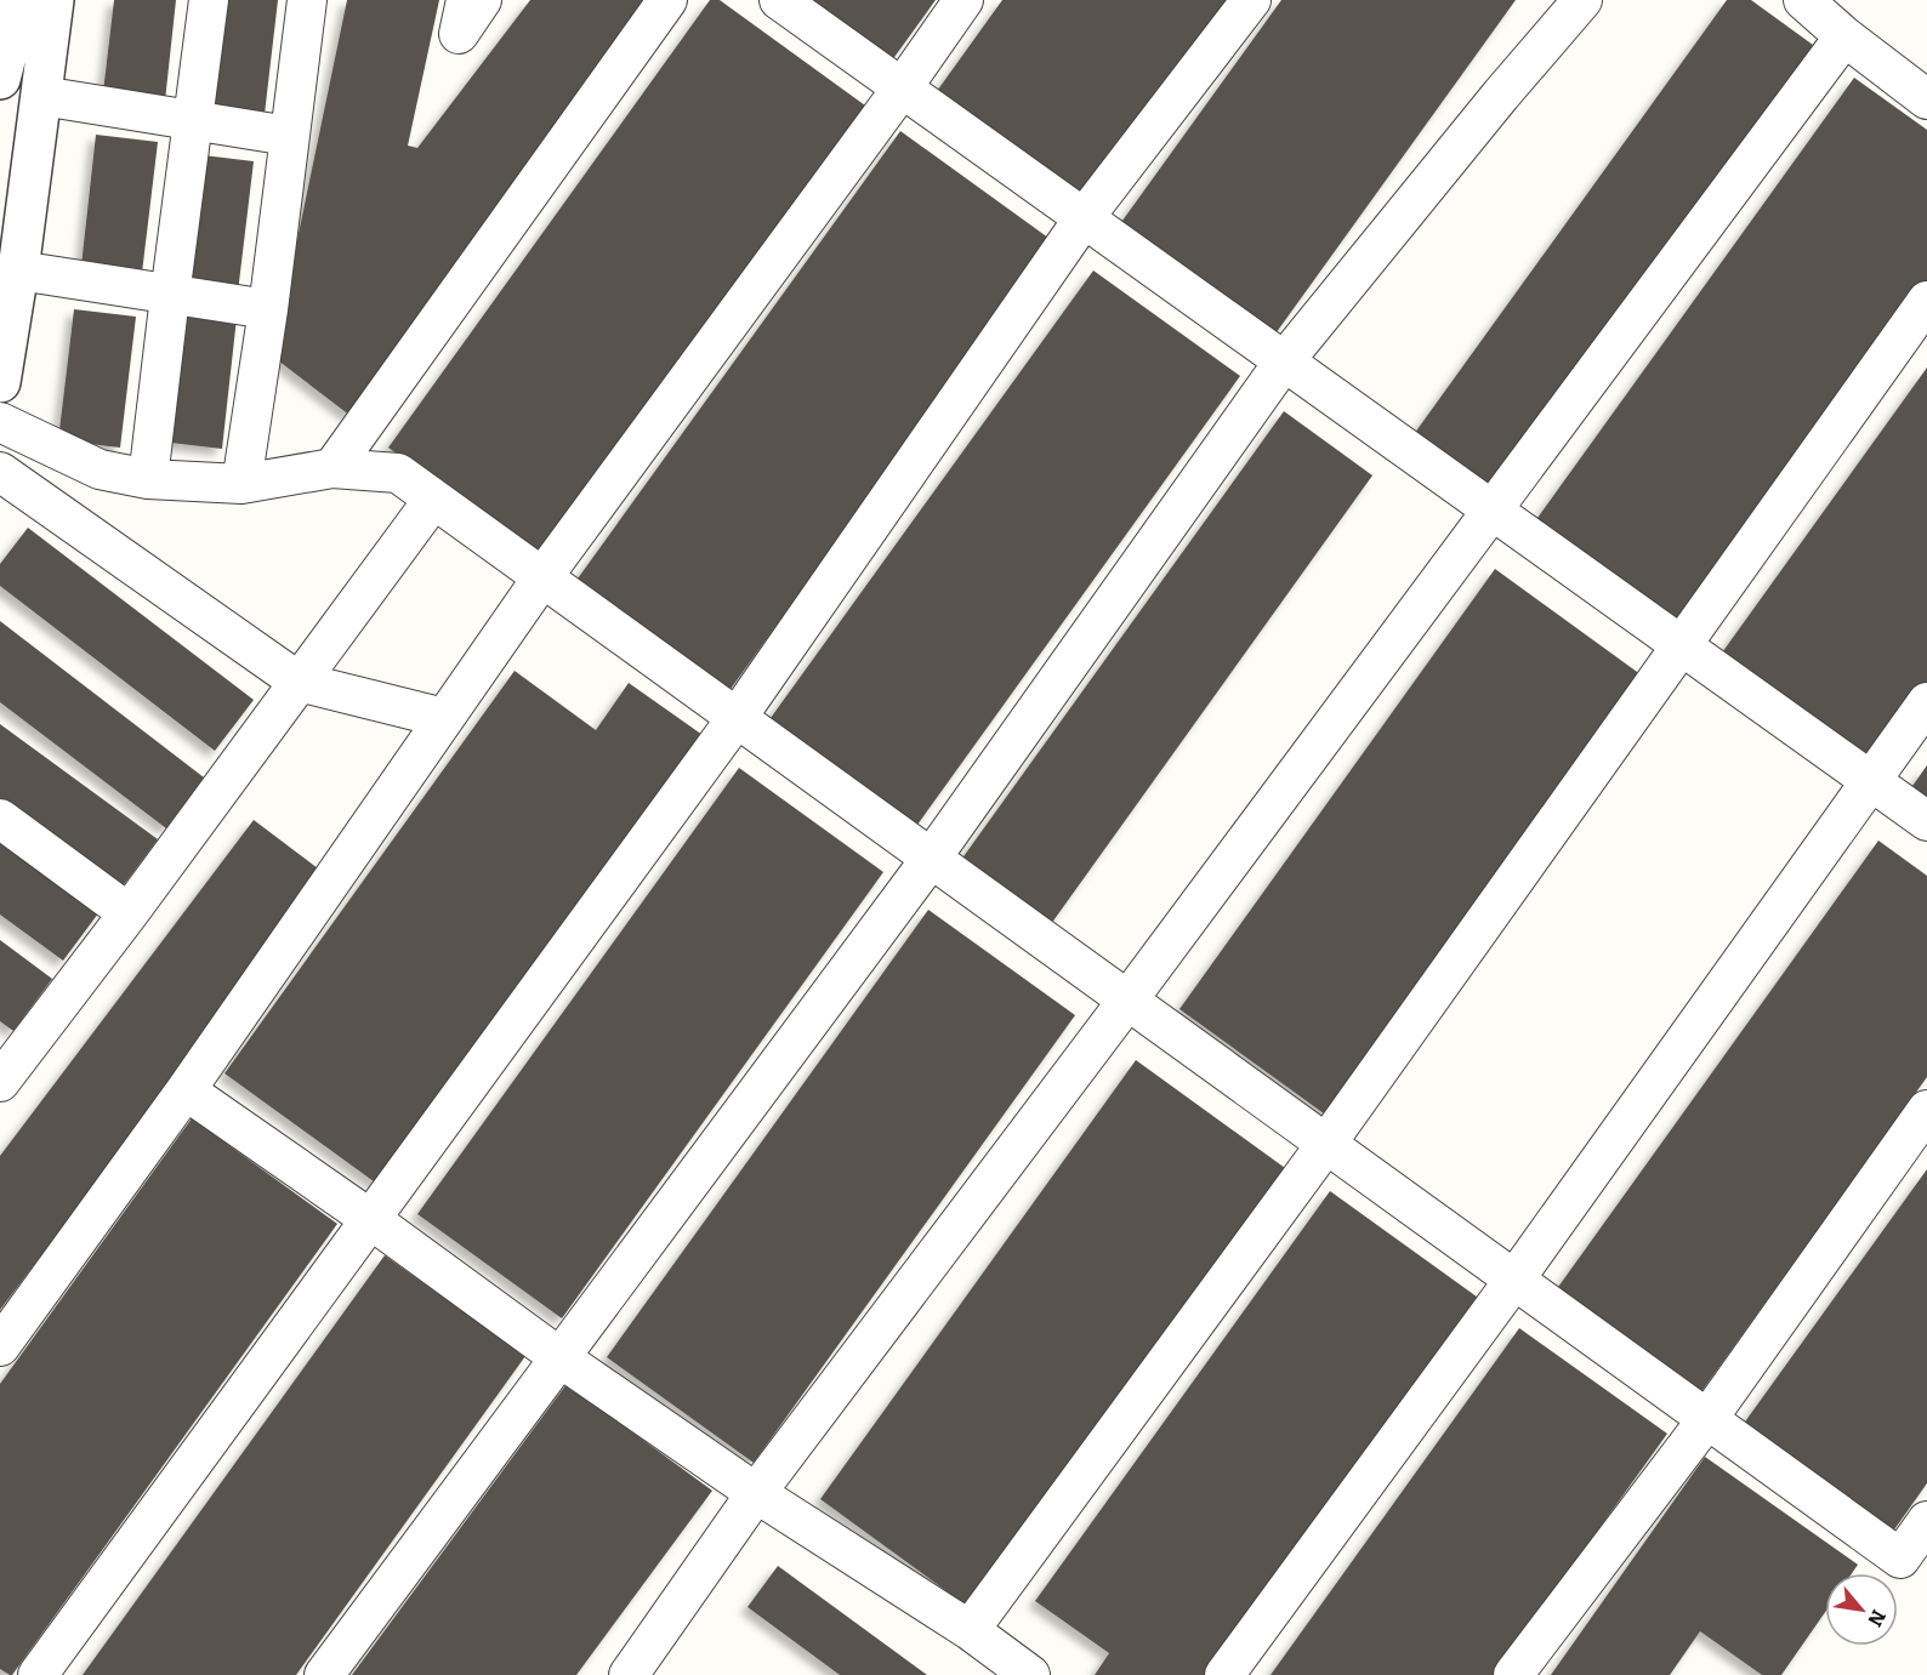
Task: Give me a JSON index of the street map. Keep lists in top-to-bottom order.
{
  "north": "bottom right"
}
